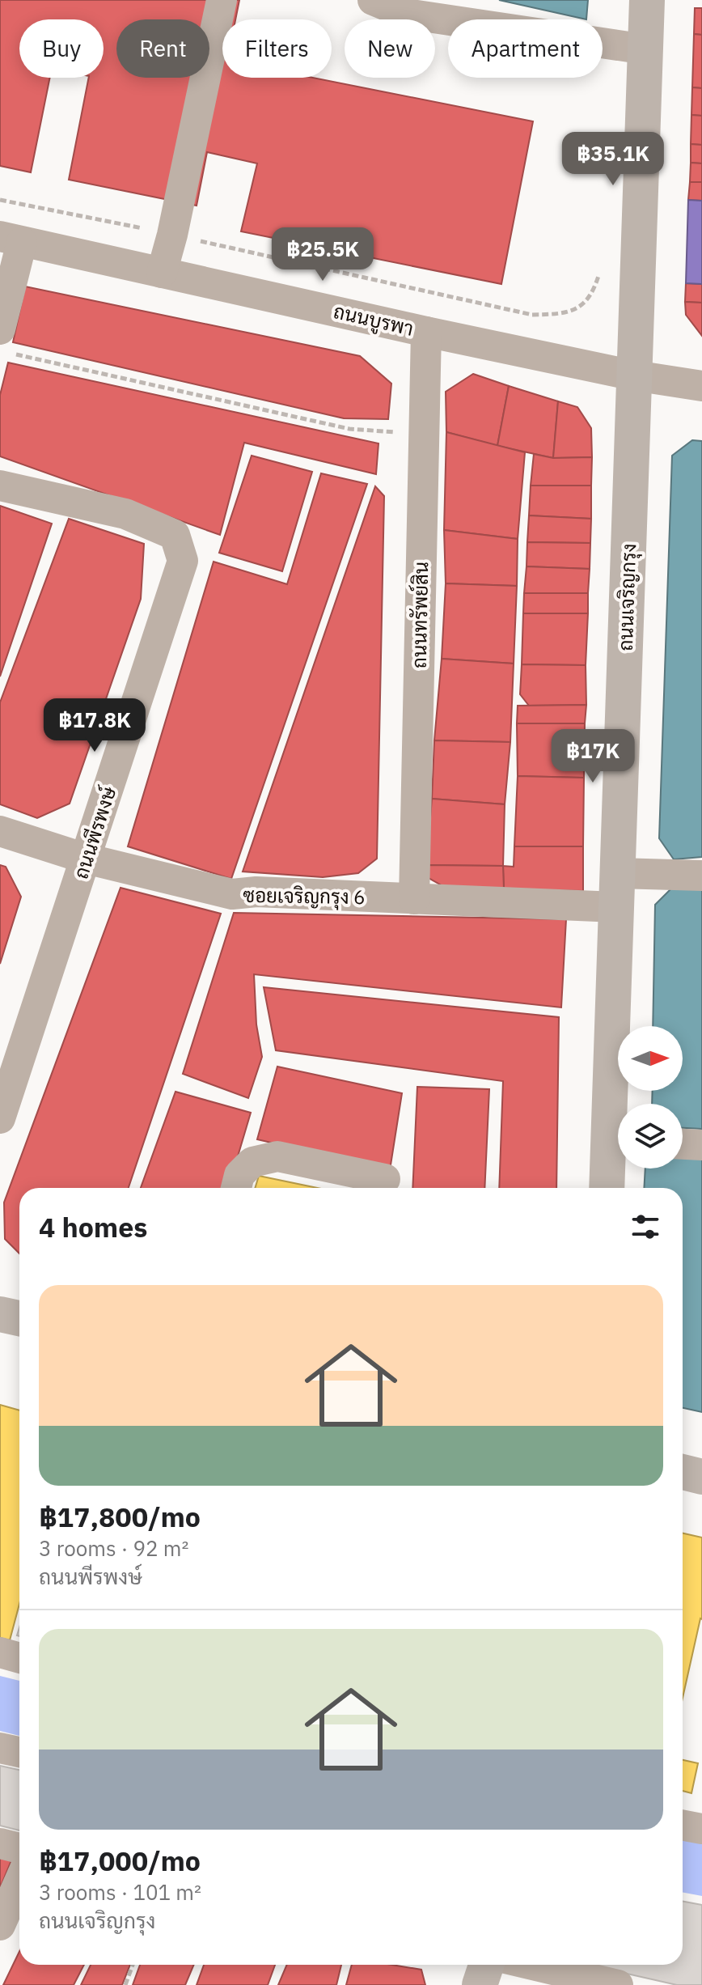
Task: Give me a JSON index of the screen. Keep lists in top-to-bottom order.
{
  "streets": {
    "main road": ["ถนนเจริญกรุง"],
    "street": [
      "ถนนบูรพา",
      "ถนนทรัพย์สิน",
      "ถนนพีรพงษ์",
      "ซอยเจริญกรุง 6"
    ]
  },
  "crossings": [
    ["ถนนบูรพา", "ถนนเจริญกรุง"],
    ["ถนนบูรพา", "ถนนทรัพย์สิน"],
    ["ถนนเจริญกรุง", "ซอยเจริญกรุง 6"],
    ["ถนนทรัพย์สิน", "ซอยเจริญกรุง 6"],
    ["ถนนพีรพงษ์", "ซอยเจริญกรุง 6"]
  ],
  "north": "right",
  "page": {
    "chip": [
      "Buy",
      "Rent",
      "Filters",
      "New",
      "Apartment"
    ],
    "price": [
      "฿35.1K",
      "฿25.5K",
      "฿17.8K",
      "฿17K"
    ],
    "heading": "4 homes",
    "list": [
      {
        "name": "฿17,800/mo",
        "note": "3 rooms · 92 m² · ถนนพีรพงษ์"
      },
      {
        "name": "฿17,000/mo",
        "note": "3 rooms · 101 m² · ถนนเจริญกรุง"
      }
    ]
  }
}
